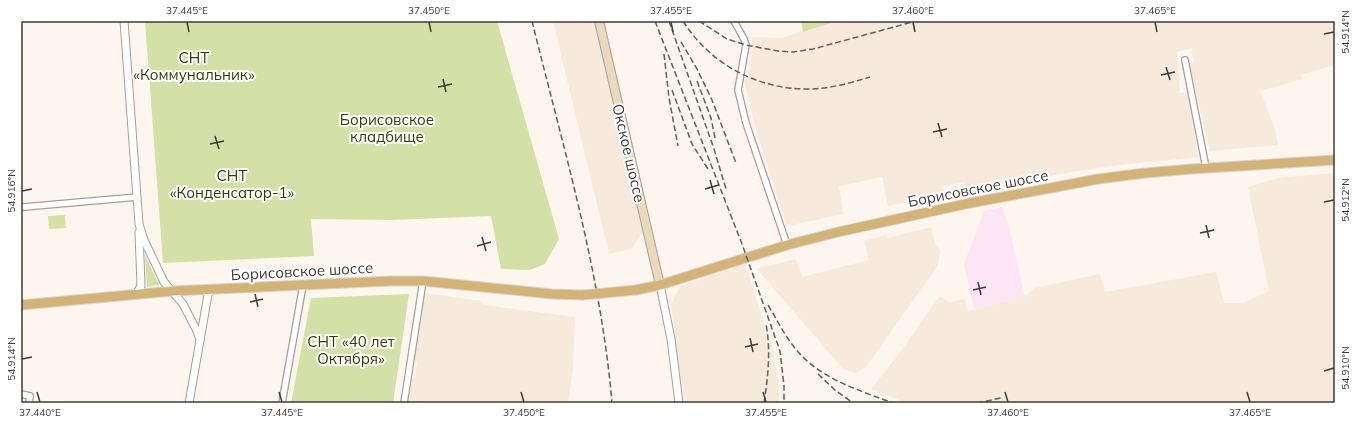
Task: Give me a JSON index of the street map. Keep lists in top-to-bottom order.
{
  "streets": {
    "main road": ["Окское шоссе", "Борисовское шоссе"]
  },
  "crossings": [
    ["Окское шоссе", "Борисовское шоссе"]
  ],
  "parks": [
    "СНТ «Коммунальник»",
    "Борисовское кладбище",
    "СНТ «Конденсатор-1»",
    "СНТ «40 лет Октября»"
  ],
  "coordinates": [
    "37.445°E",
    "37.450°E",
    "37.455°E",
    "37.460°E",
    "37.465°E",
    "54.914°N",
    "54.916°N",
    "54.912°N",
    "54.910°N",
    "37.440°E"
  ]
}
